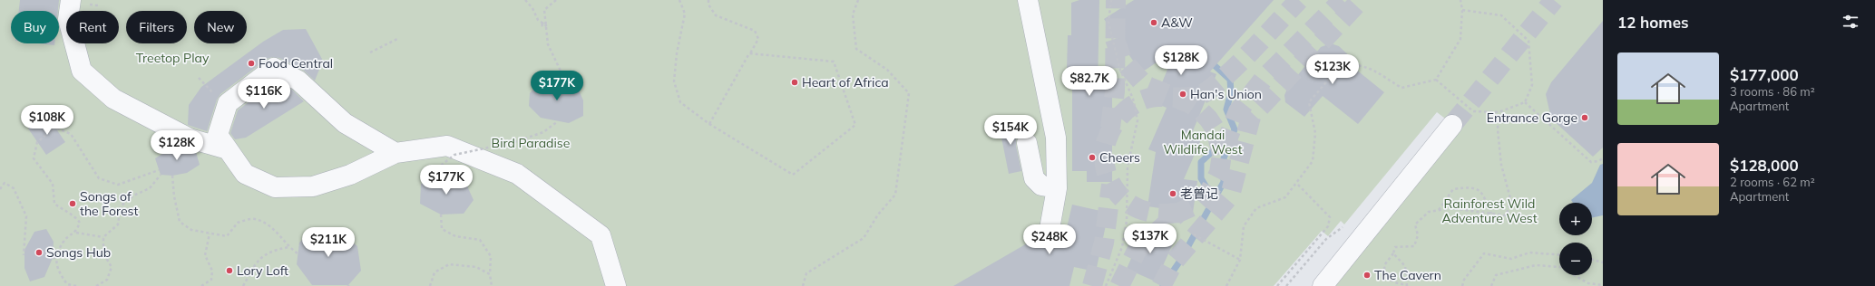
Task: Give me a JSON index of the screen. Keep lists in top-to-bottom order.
{
  "parks": [
    "Treetop Play",
    "Mandai Wildlife West",
    "Bird Paradise",
    "Rainforest Wild Adventure West"
  ],
  "places": [
    "A&W",
    "Food Central",
    "Heart of Africa",
    "Han's Union",
    "Entrance Gorge",
    "Cheers",
    "老曾记",
    "Songs of the Forest",
    "Songs Hub",
    "Lory Loft",
    "The Cavern"
  ],
  "page": {
    "heading": "12 homes",
    "chip": [
      "Buy",
      "Rent",
      "Filters",
      "New"
    ],
    "list": [
      {
        "name": "$177,000",
        "note": "3 rooms · 86 m² · Apartment"
      },
      {
        "name": "$128,000",
        "note": "2 rooms · 62 m² · Apartment"
      }
    ],
    "price": [
      "$128K",
      "$123K",
      "$82.7K",
      "$177K",
      "$116K",
      "$108K",
      "$154K",
      "$128K",
      "$177K",
      "$137K",
      "$248K",
      "$211K"
    ],
    "map_buttons": ["+", "−"]
  }
}
